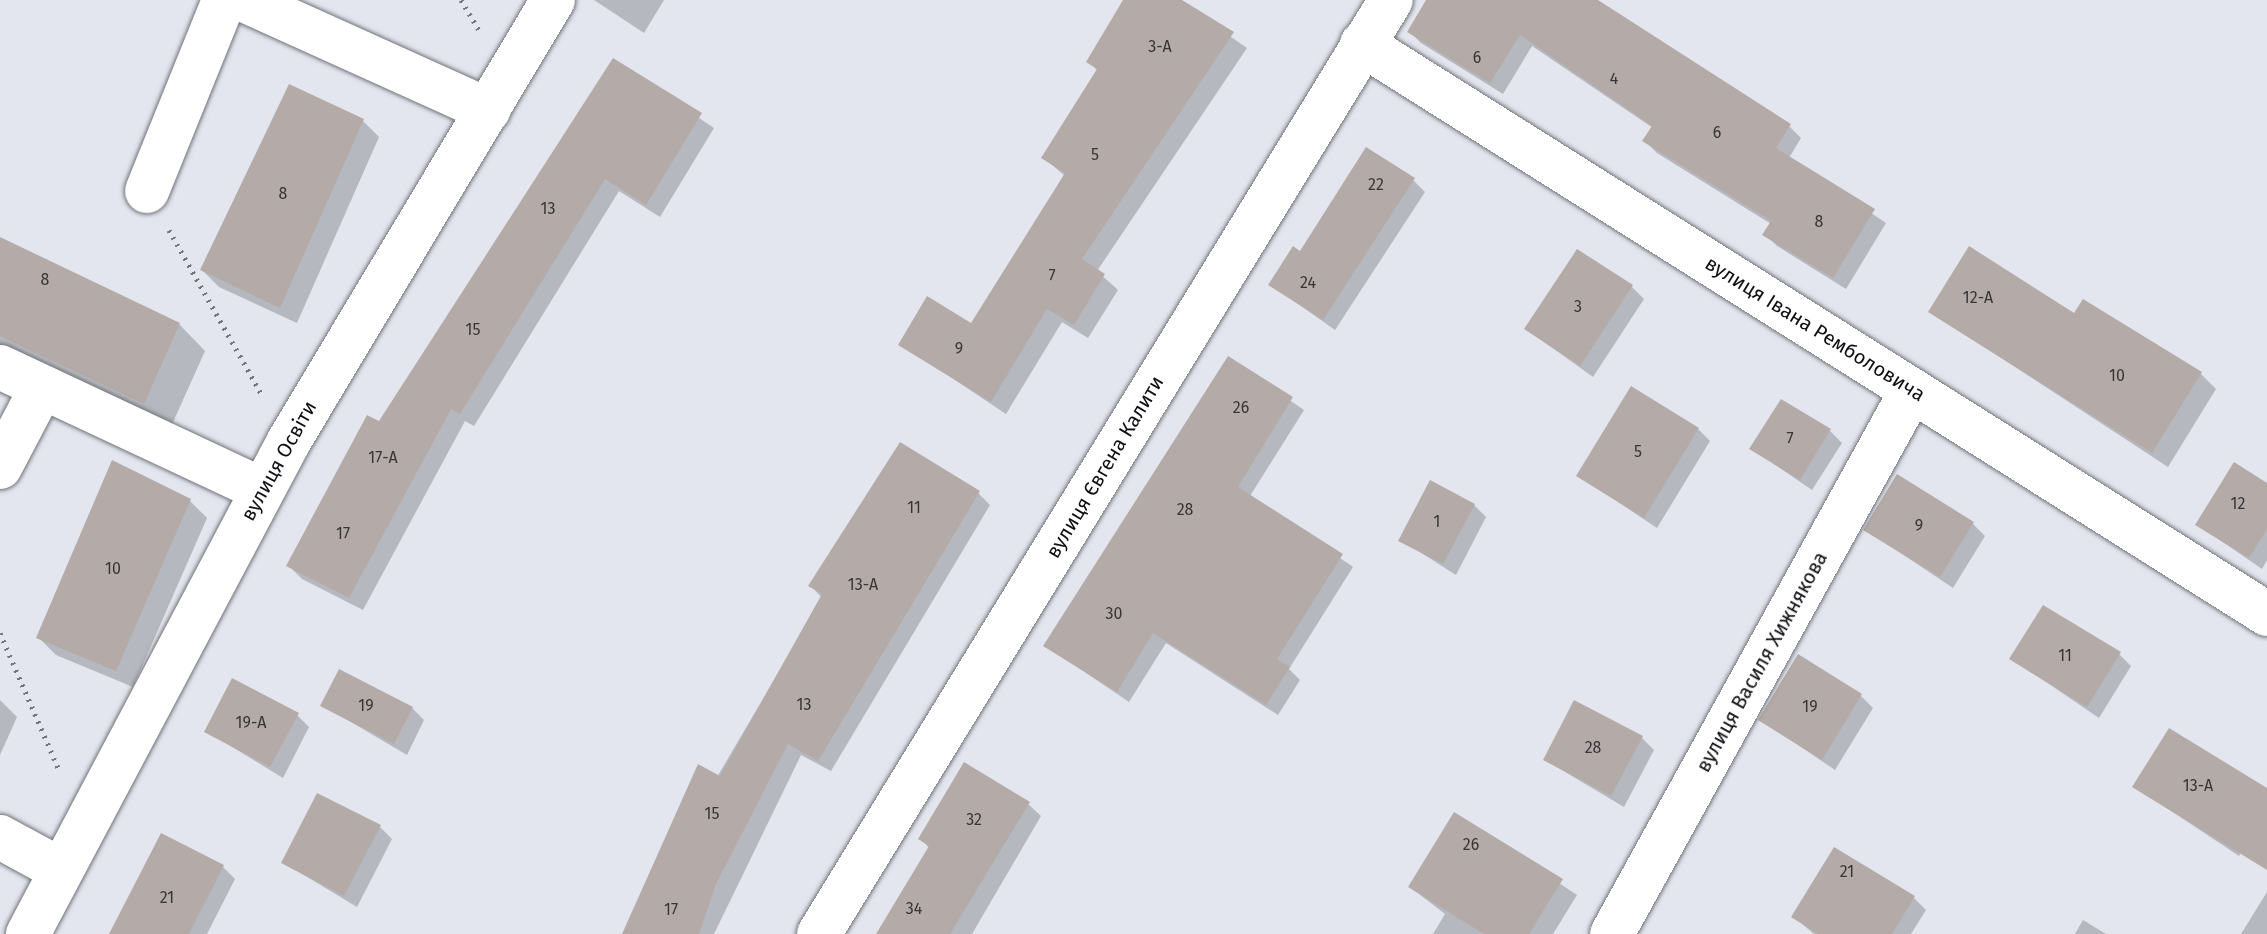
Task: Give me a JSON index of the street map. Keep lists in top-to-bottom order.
{
  "streets": {
    "street": [
      "вулиця Івана Ремболовича",
      "вулиця Освіти",
      "вулиця Євгена Калити",
      "вулиця Василя Хижнякова"
    ]
  },
  "crossings": [
    ["вулиця Івана Ремболовича", "вулиця Євгена Калити"],
    ["вулиця Івана Ремболовича", "вулиця Василя Хижнякова"]
  ],
  "house_numbers": [
    "3-А",
    "6",
    "4",
    "6",
    "5",
    "22",
    "8",
    "13",
    "8",
    "7",
    "8",
    "24",
    "12-А",
    "3",
    "15",
    "9",
    "10",
    "26",
    "7",
    "5",
    "17-А",
    "12",
    "11",
    "28",
    "1",
    "9",
    "17",
    "10",
    "13-А",
    "30",
    "11",
    "13",
    "19",
    "19",
    "19-А",
    "28",
    "13-А",
    "15",
    "32",
    "26",
    "21",
    "21",
    "34",
    "17"
  ]
}
